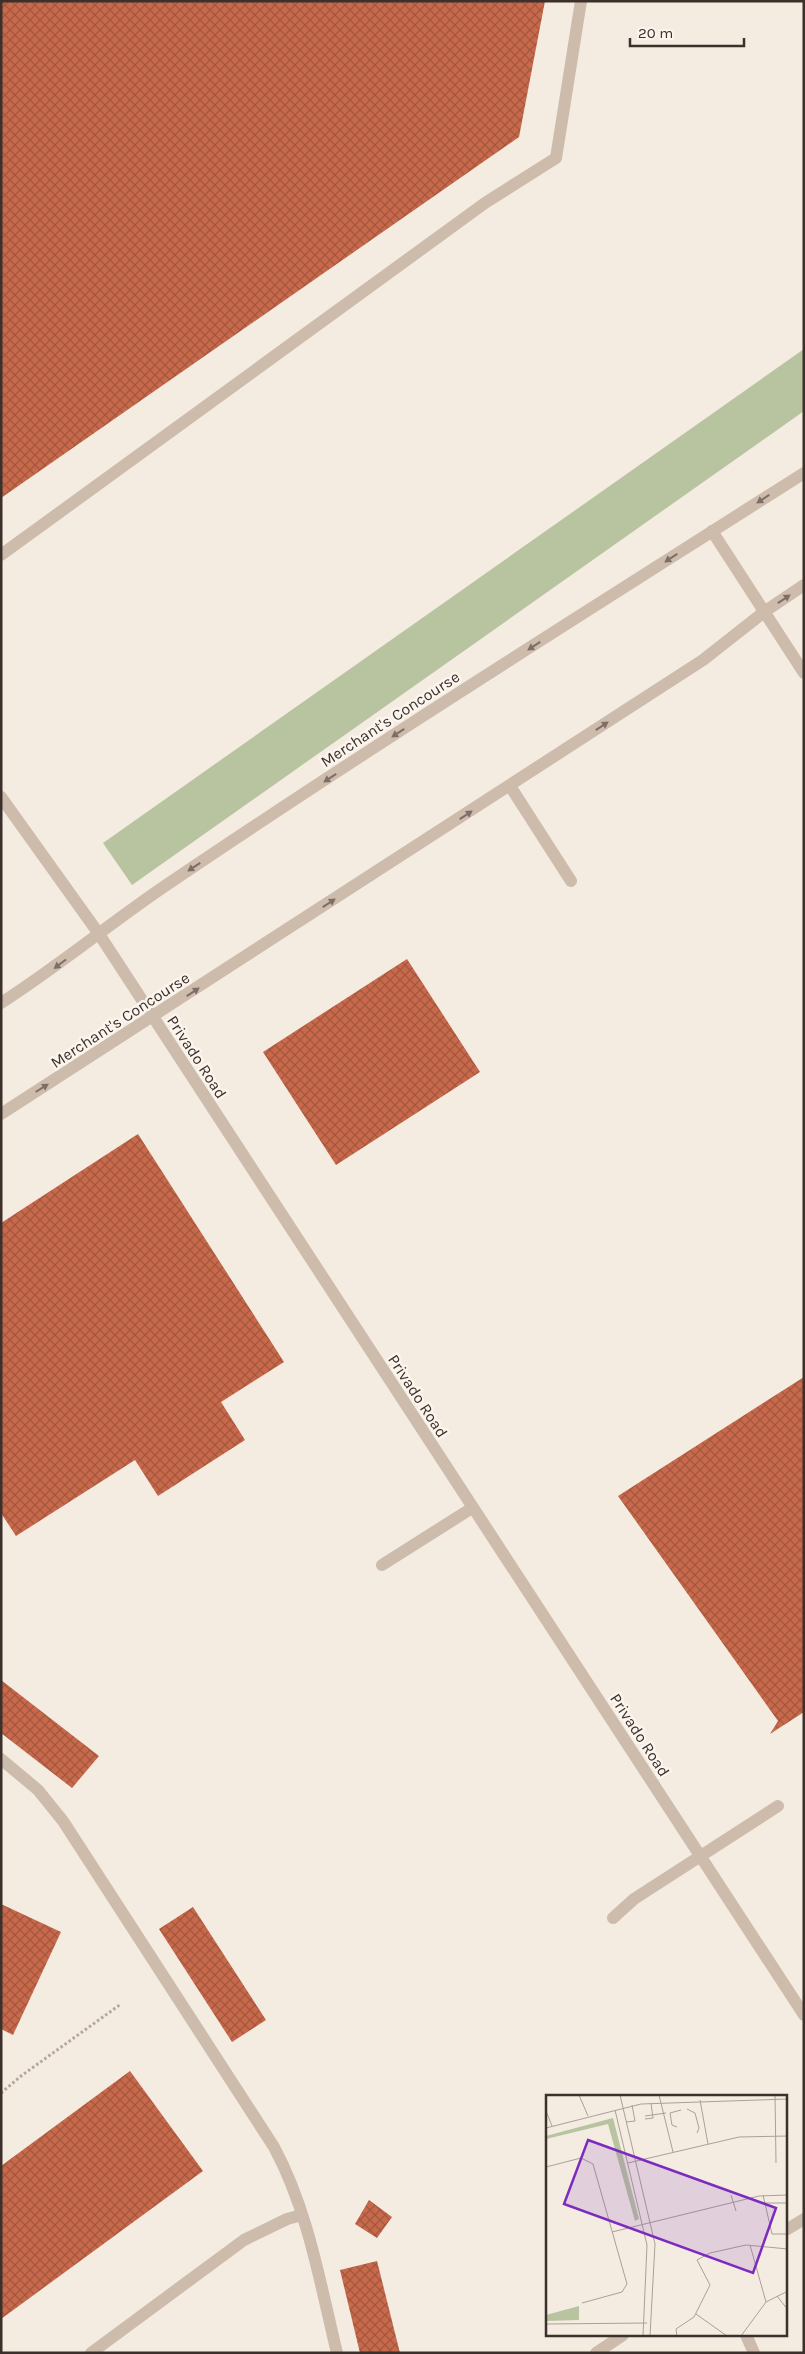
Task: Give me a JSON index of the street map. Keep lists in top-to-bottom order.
{
  "streets": {
    "street": ["Merchant's Concourse", "Privado Road"]
  },
  "crossings": [
    ["Merchant's Concourse", "Privado Road"]
  ],
  "scale_bar": "20 m"
}
